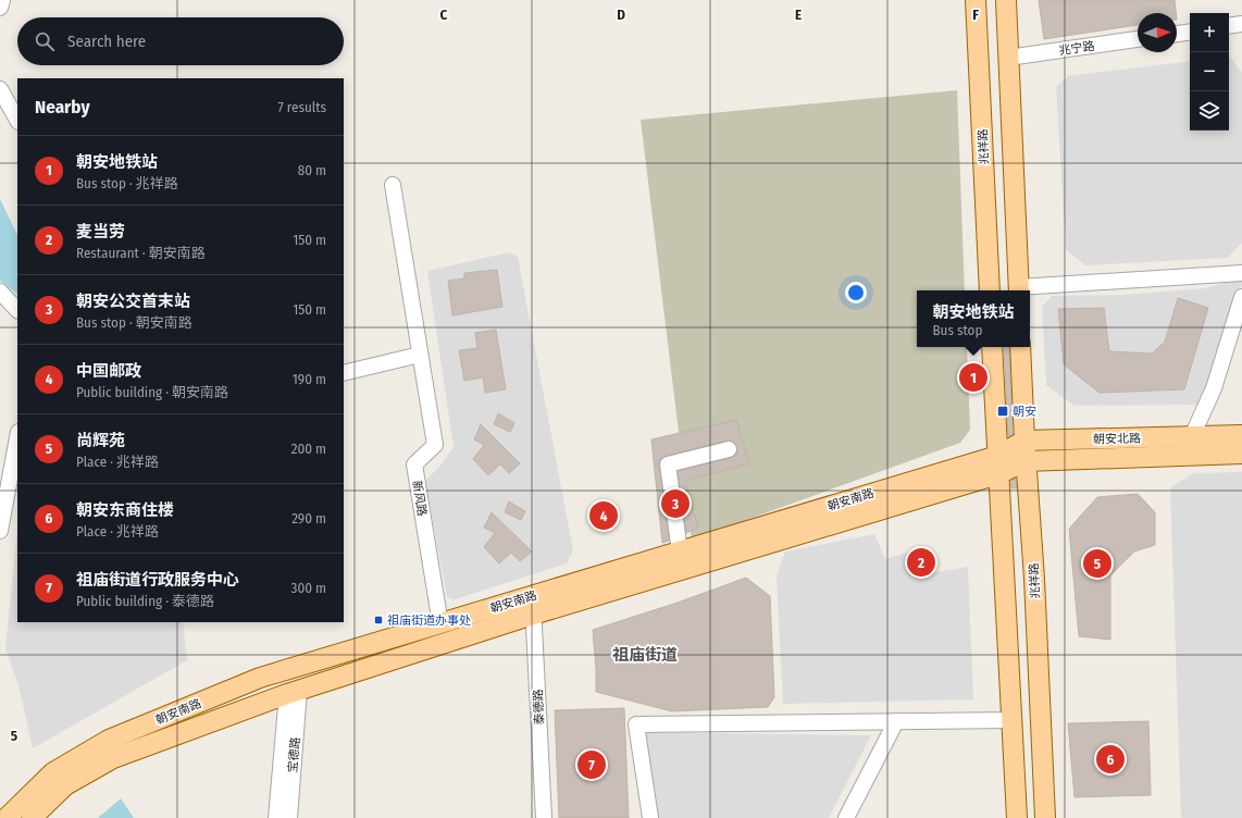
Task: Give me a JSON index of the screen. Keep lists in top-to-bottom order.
{
  "streets": {
    "main road": ["兆祥路", "朝安北路", "朝安南路"],
    "street": [
      "兆宁路",
      "新风路",
      "泰德路",
      "宝德路"
    ]
  },
  "crossings": [
    ["兆祥路", "朝安北路"],
    ["朝安北路", "朝安南路"],
    ["新风路", "朝安南路"],
    ["朝安南路", "泰德路"],
    ["朝安南路", "宝德路"]
  ],
  "districts": ["祖庙街道"],
  "places": {
    "transit": ["朝安", "祖庙街道办事处"]
  },
  "north": "right",
  "page": {
    "map_buttons": ["+", "−"],
    "search": "Search here",
    "heading": ["Nearby", "7 results"],
    "list": [
      {
        "mark": "1",
        "name": "朝安地铁站",
        "note": "Bus stop · 兆祥路",
        "value": "80 m"
      },
      {
        "mark": "2",
        "name": "麦当劳",
        "note": "Restaurant · 朝安南路",
        "value": "150 m"
      },
      {
        "mark": "3",
        "name": "朝安公交首末站",
        "note": "Bus stop · 朝安南路",
        "value": "150 m"
      },
      {
        "mark": "4",
        "name": "中国邮政",
        "note": "Public building · 朝安南路",
        "value": "190 m"
      },
      {
        "mark": "5",
        "name": "尚辉苑",
        "note": "Place · 兆祥路",
        "value": "200 m"
      },
      {
        "mark": "6",
        "name": "朝安东商住楼",
        "note": "Place · 兆祥路",
        "value": "290 m"
      },
      {
        "mark": "7",
        "name": "祖庙街道行政服务中心",
        "note": "Public building · 泰德路",
        "value": "300 m"
      }
    ],
    "popup": ["朝安地铁站", "Bus stop"],
    "pins": [
      "1",
      "3",
      "4",
      "2",
      "5",
      "6",
      "7"
    ]
  },
  "grid": {
    "columns": [
      "C",
      "D",
      "E",
      "F"
    ],
    "rows": ["5"]
  }
}
